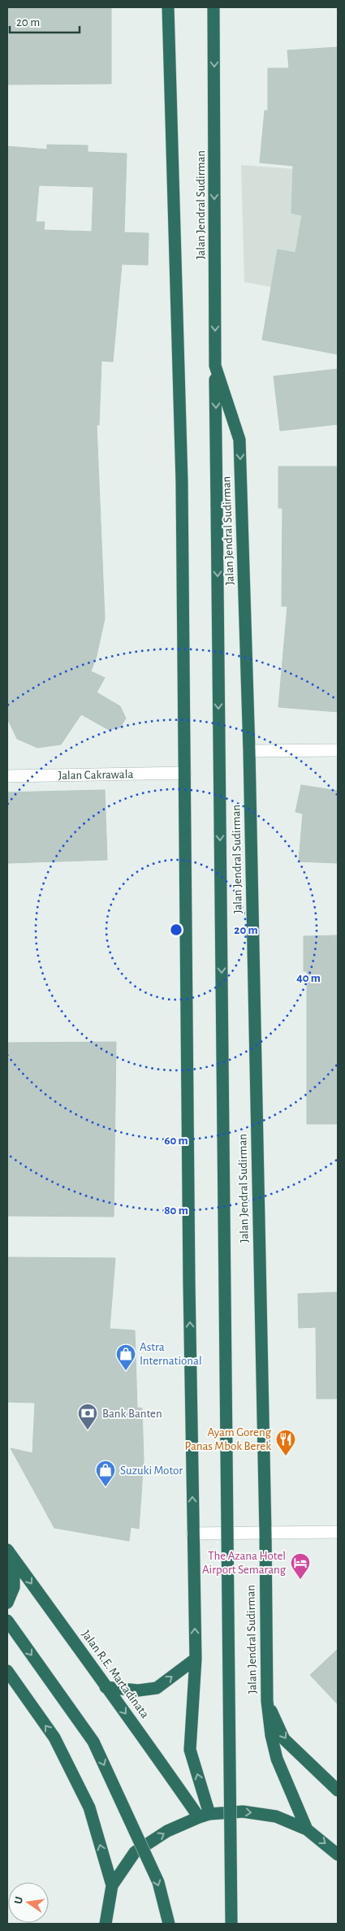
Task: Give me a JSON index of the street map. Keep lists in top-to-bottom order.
{
  "streets": {
    "highway": ["Jalan Jendral Sudirman", "Jalan R.E. Martadinata"],
    "street": ["Jalan Cakrawala"]
  },
  "places": {
    "shop": ["Astra International", "Suzuki Motor"],
    "bank": ["Bank Banten"],
    "restaurant": ["Ayam Goreng Panas Mbok Berek"],
    "hotel": ["The Azana Hotel Airport Semarang"]
  },
  "scale_bar": "20 m",
  "north": "left",
  "rings": [
    "20 m",
    "40 m",
    "60 m",
    "80 m"
  ]
}
